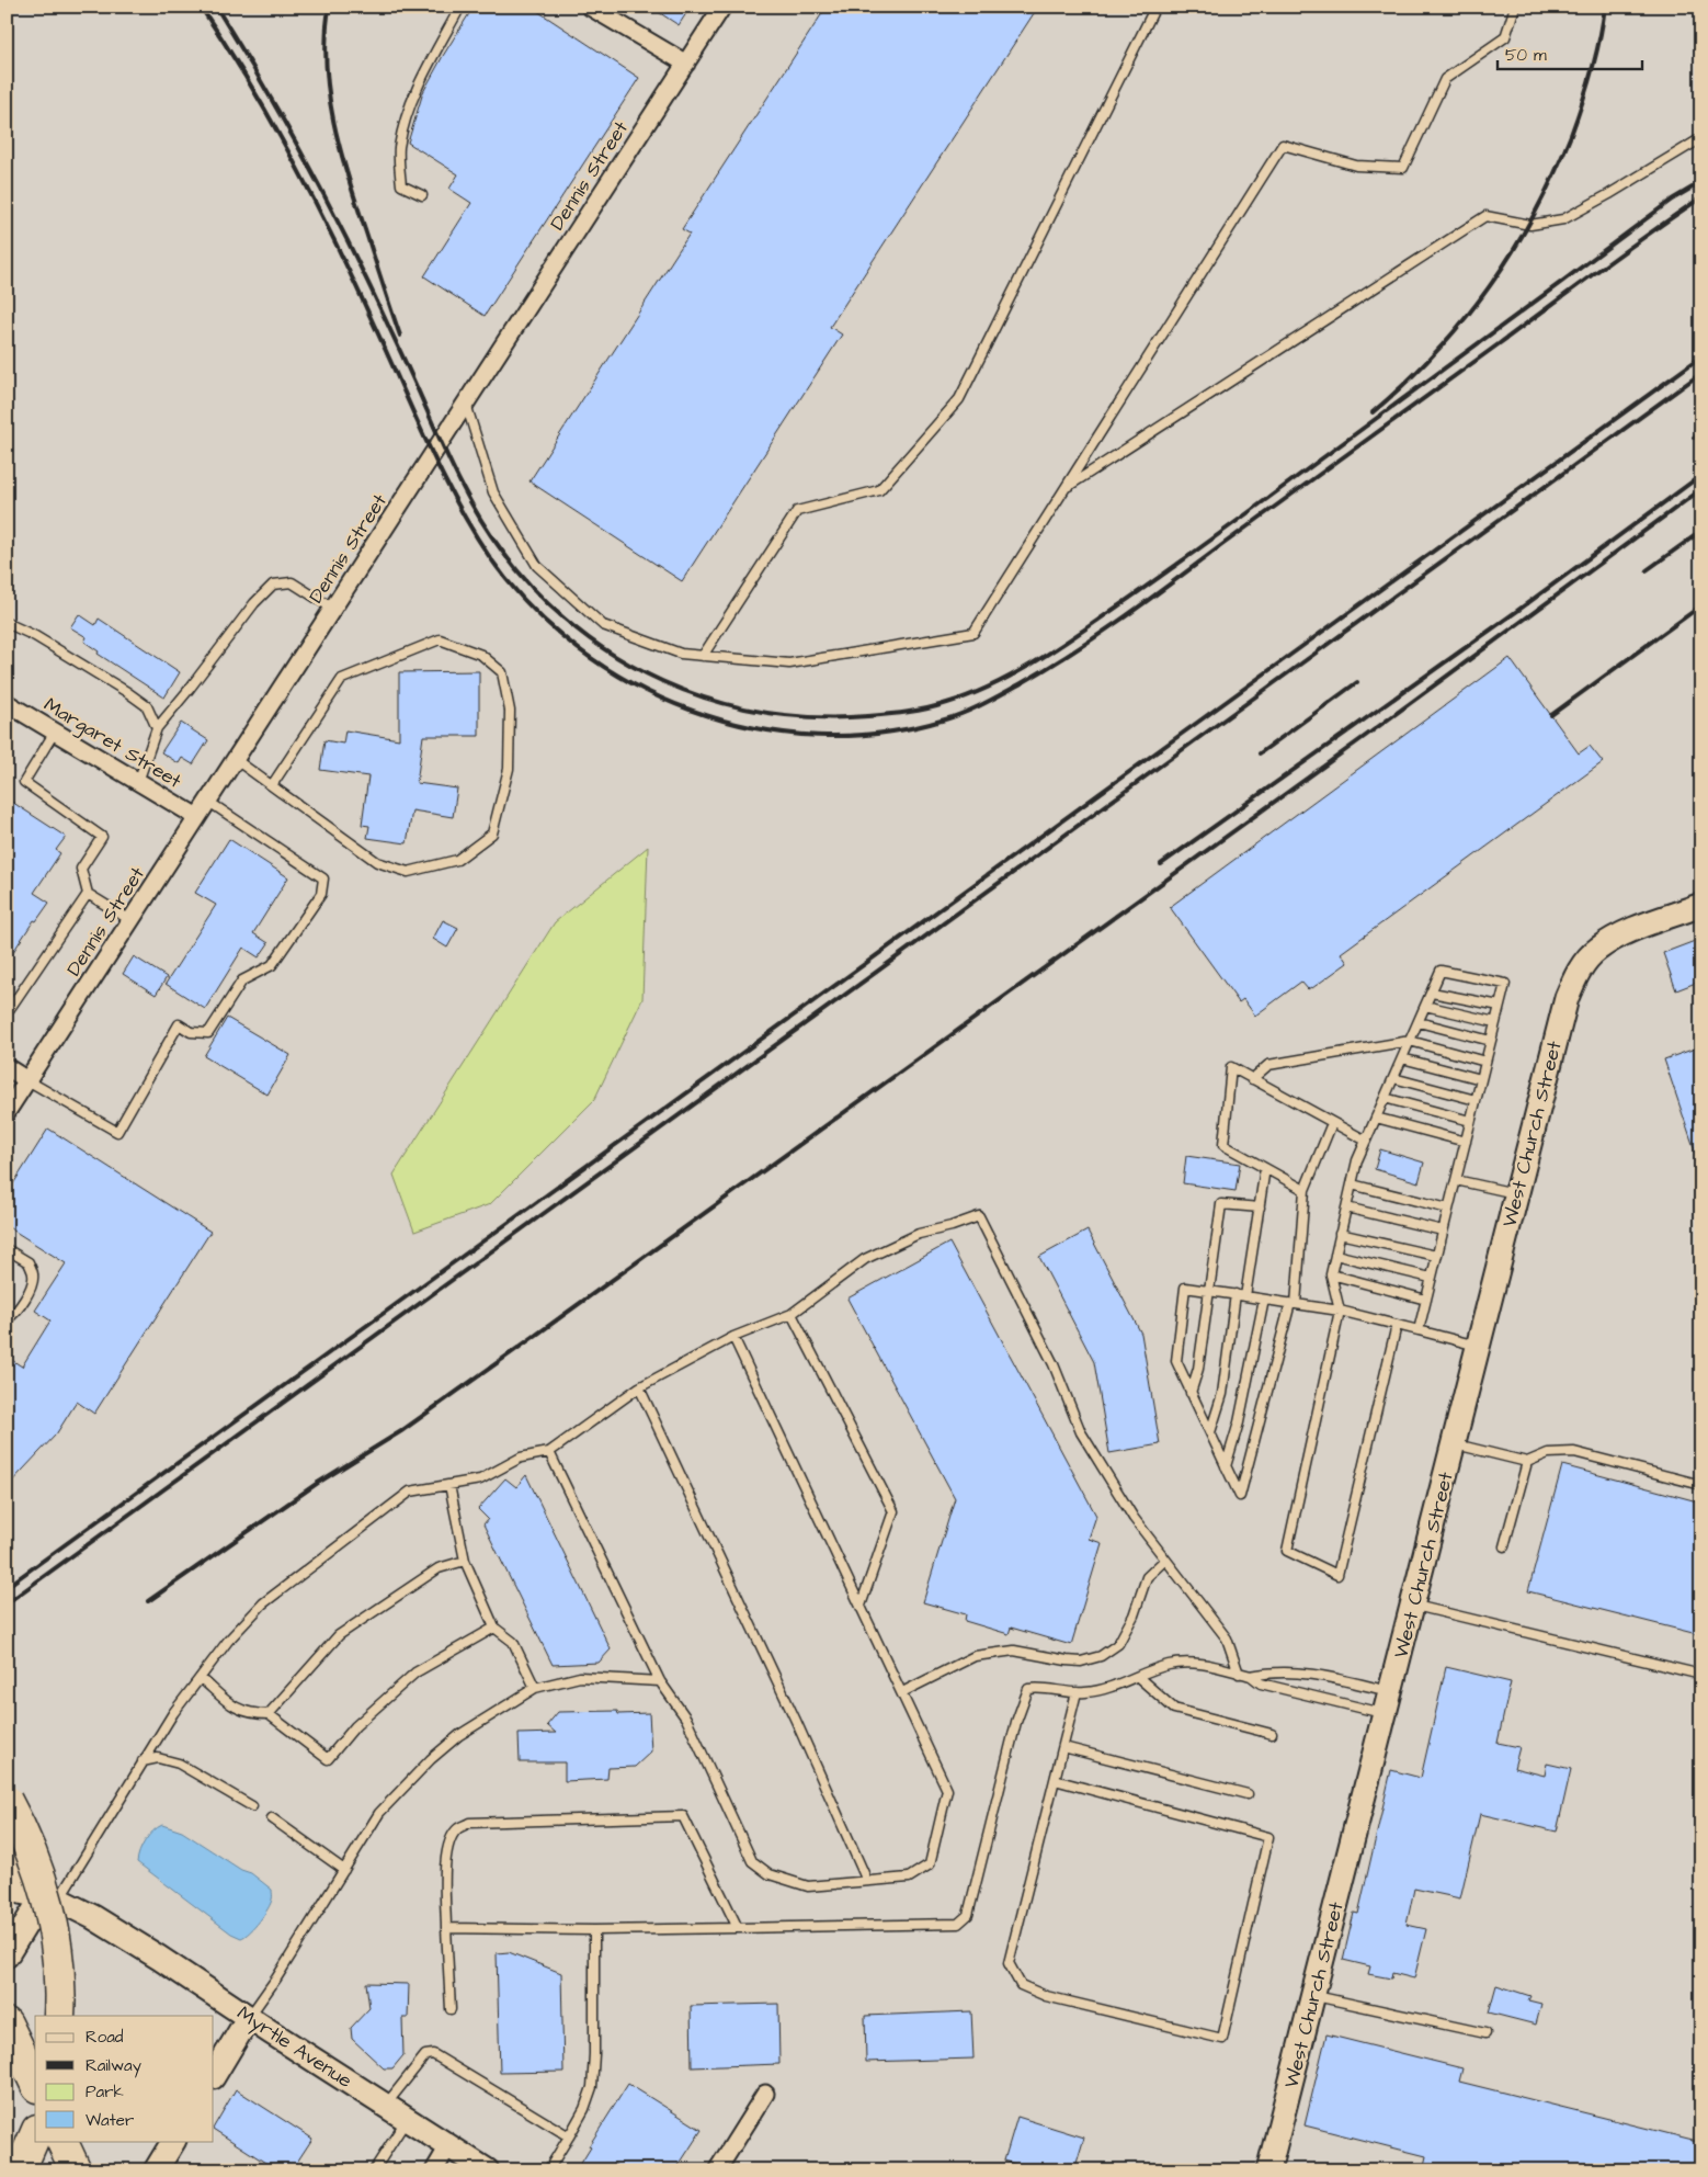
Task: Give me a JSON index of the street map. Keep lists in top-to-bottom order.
{
  "streets": {
    "street": [
      "Dennis Street",
      "Margaret Street",
      "West Church Street",
      "Myrtle Avenue"
    ]
  },
  "crossings": [
    ["Dennis Street", "Margaret Street"]
  ],
  "legend": [
    "Road",
    "Railway",
    "Park",
    "Water"
  ],
  "scale_bar": "50 m"
}
